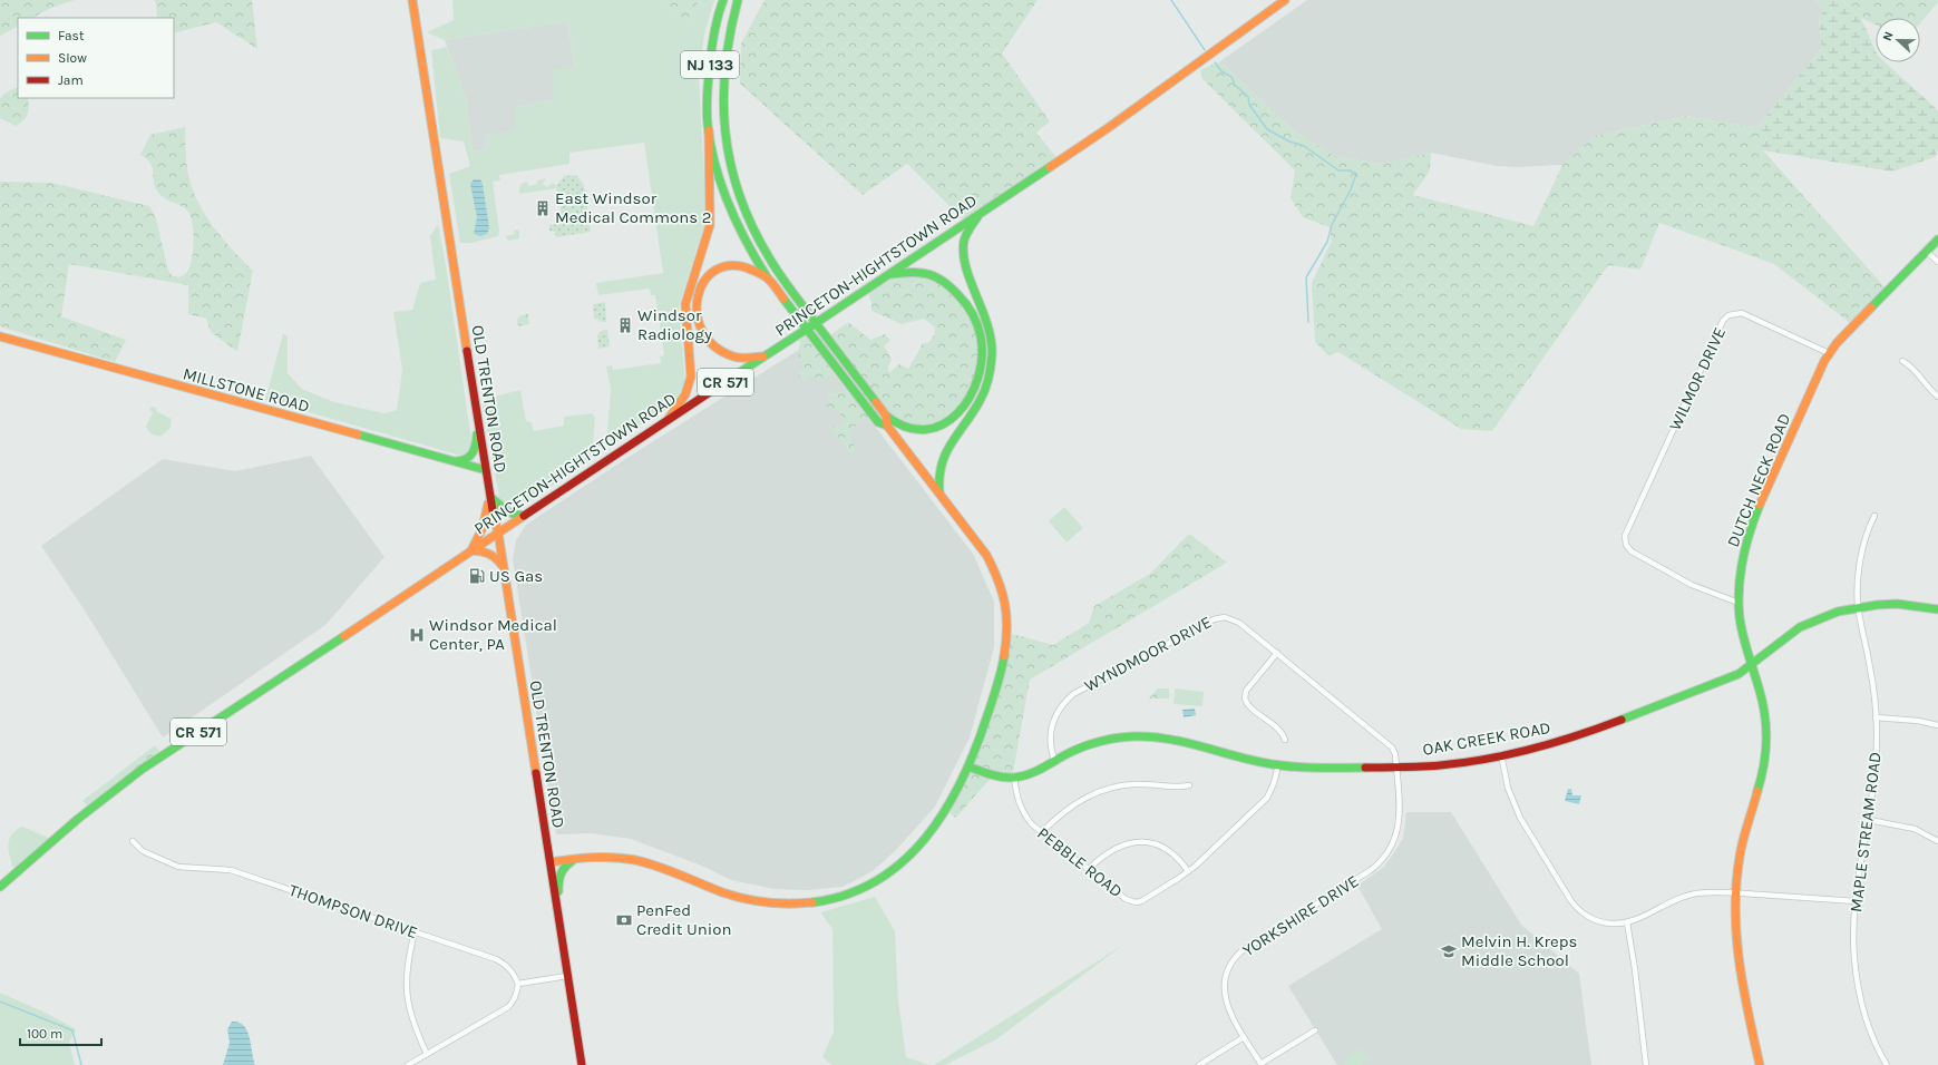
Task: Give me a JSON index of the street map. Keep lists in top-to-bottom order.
{
  "streets": {
    "main road": [
      "NJ 133",
      "PRINCETON-HIGHTSTOWN ROAD",
      "CR 571",
      "MILLSTONE ROAD",
      "OLD TRENTON ROAD",
      "DUTCH NECK ROAD",
      "OAK CREEK ROAD"
    ],
    "street": [
      "WILMOR DRIVE",
      "WYNDMOOR DRIVE",
      "MAPLE STREAM ROAD",
      "PEBBLE ROAD",
      "THOMPSON DRIVE",
      "YORKSHIRE DRIVE"
    ]
  },
  "crossings": [
    ["NJ 133", "PRINCETON-HIGHTSTOWN ROAD"],
    ["PRINCETON-HIGHTSTOWN ROAD", "OLD TRENTON ROAD"],
    ["WILMOR DRIVE", "DUTCH NECK ROAD"],
    ["MILLSTONE ROAD", "OLD TRENTON ROAD"],
    ["DUTCH NECK ROAD", "OAK CREEK ROAD"],
    ["WYNDMOOR DRIVE", "OAK CREEK ROAD"],
    ["WYNDMOOR DRIVE", "YORKSHIRE DRIVE"],
    ["OAK CREEK ROAD", "MAPLE STREAM ROAD"],
    ["OAK CREEK ROAD", "PEBBLE ROAD"],
    ["OAK CREEK ROAD", "YORKSHIRE DRIVE"]
  ],
  "places": {
    "building": ["East Windsor Medical Commons 2", "Windsor Radiology"],
    "fuel station": ["US Gas"],
    "hospital": ["Windsor Medical Center, PA"],
    "bank": ["PenFed Credit Union"],
    "school or university": ["Melvin H. Kreps Middle School"]
  },
  "legend": ["Fast", "Slow", "Jam"],
  "scale_bar": "100 m",
  "north": "left"
}
